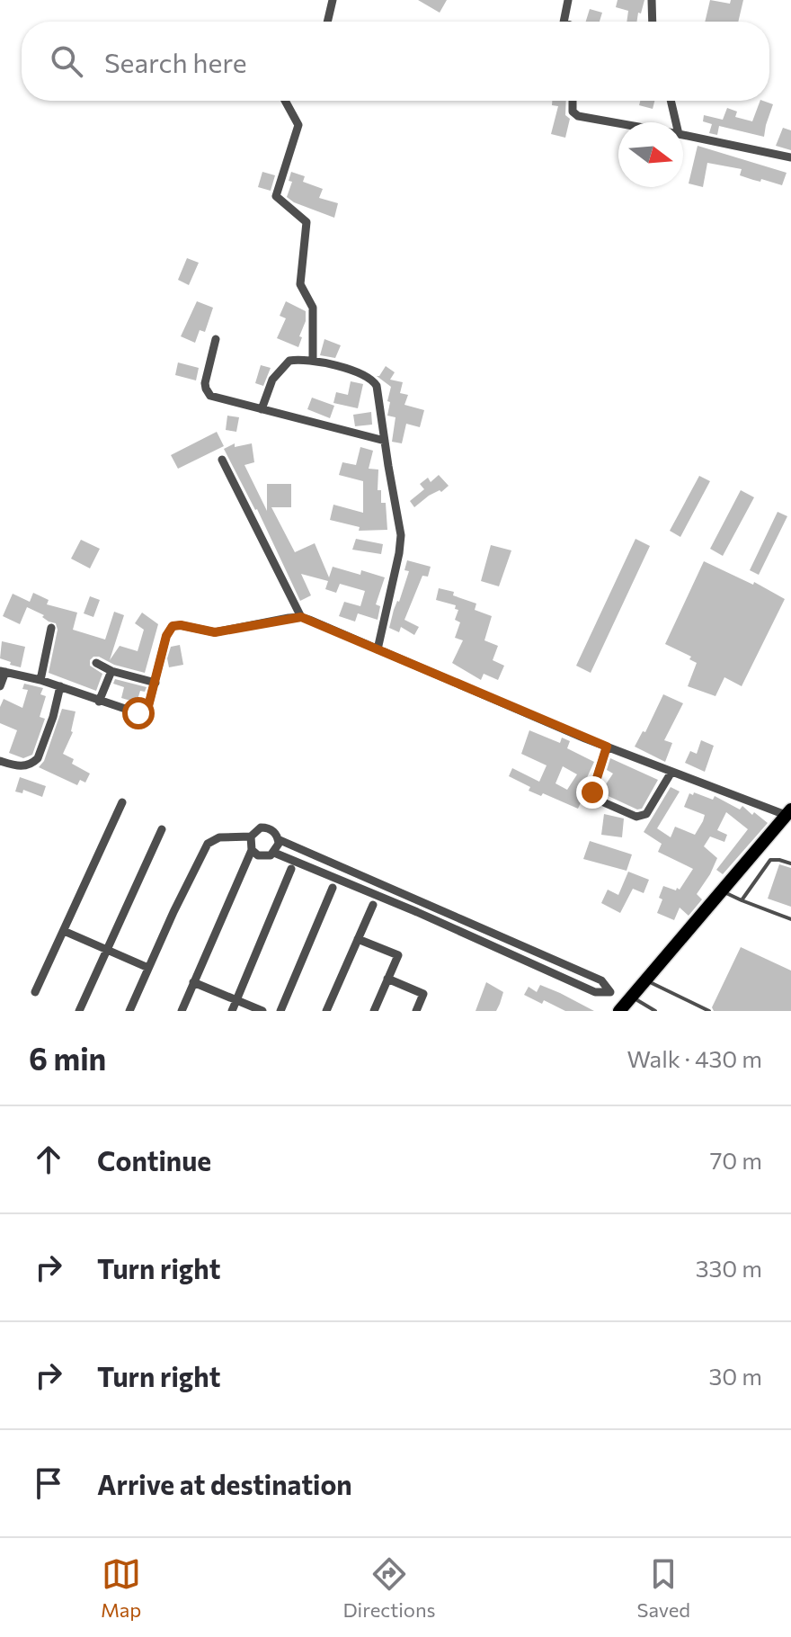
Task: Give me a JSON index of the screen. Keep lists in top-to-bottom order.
{
  "north": "right",
  "page": {
    "search": "Search here",
    "heading": ["6 min", "Walk · 430 m"],
    "list": [
      ["Continue", "70 m"],
      ["Turn right", "330 m"],
      ["Turn right", "30 m"],
      "Arrive at destination"
    ],
    "nav": ["Map", "Directions", "Saved"]
  }
}
